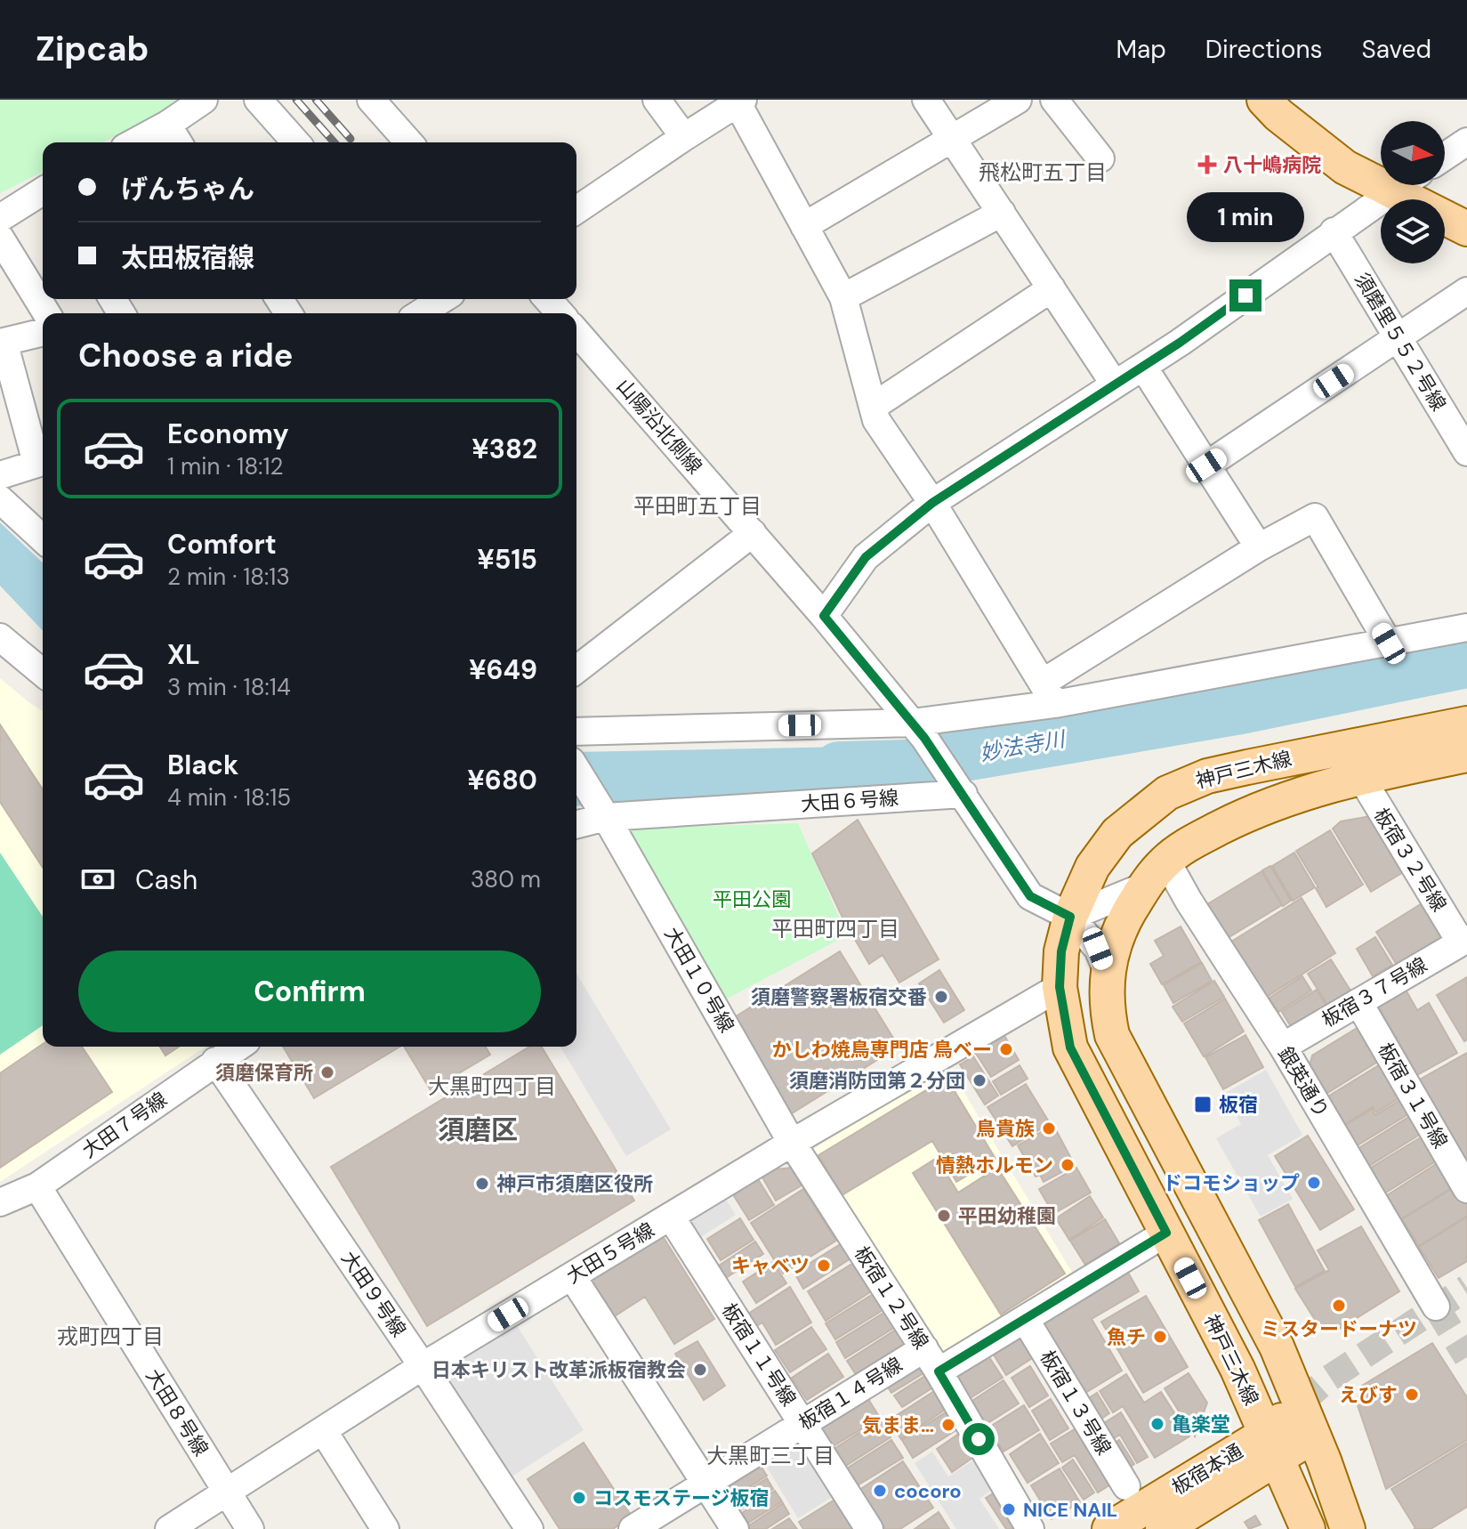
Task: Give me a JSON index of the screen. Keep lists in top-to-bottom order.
{
  "streets": {
    "main road": ["神戸三木線", "板宿本通"],
    "street": [
      "須磨里５５２号線",
      "山陽沿北側線",
      "大田６号線",
      "板宿３２号線",
      "大田１０号線",
      "板宿３７号線",
      "銀英通り",
      "板宿３１号線",
      "大田７号線",
      "大田５号線",
      "大田９号線",
      "板宿１２号線",
      "板宿１１号線",
      "板宿１４号線",
      "板宿１３号線",
      "大田８号線"
    ]
  },
  "crossings": [
    ["山陽沿北側線", "大田６号線"],
    ["神戸三木線", "板宿３２号線"],
    ["神戸三木線", "銀英通り"],
    ["神戸三木線", "大田５号線"],
    ["神戸三木線", "板宿本通"],
    ["大田６号線", "大田１０号線"],
    ["板宿３２号線", "板宿３７号線"],
    ["大田１０号線", "大田５号線"],
    ["大田１０号線", "板宿１２号線"],
    ["板宿３７号線", "銀英通り"],
    ["板宿３７号線", "板宿３１号線"],
    ["大田７号線", "大田９号線"],
    ["大田７号線", "大田８号線"],
    ["大田５号線", "大田９号線"],
    ["大田５号線", "板宿１２号線"],
    ["大田５号線", "板宿１１号線"],
    ["大田５号線", "大田８号線"],
    ["板宿１２号線", "板宿１４号線"],
    ["板宿１１号線", "板宿１４号線"]
  ],
  "districts": [
    "飛松町五丁目",
    "平田町五丁目",
    "平田町四丁目",
    "大黒町四丁目",
    "須磨区",
    "戎町四丁目",
    "大黒町三丁目"
  ],
  "water": ["妙法寺川"],
  "parks": ["平田公園"],
  "places": {
    "health": ["八十嶋病院"],
    "other": [
      "須磨警察署板宿交番",
      "かしわ焼鳥専門店 鳥ベー",
      "須磨保育所",
      "須磨消防団第２分団",
      "鳥貴族",
      "情熱ホルモン",
      "ドコモショップ",
      "神戸市須磨区役所",
      "平田幼稚園",
      "キャベツ",
      "ミスタードーナツ",
      "魚チ",
      "日本キリスト改革派板宿教会",
      "えびす",
      "亀楽堂",
      "気まま…",
      "cocoro",
      "コスモステージ板宿",
      "NICE NAIL"
    ],
    "transit": ["板宿"]
  },
  "north": "right",
  "page": {
    "header": "Zipcab",
    "nav": ["Map", "Directions", "Saved"],
    "banner": ["げんちゃん", "太田板宿線"],
    "bubble": "1 min",
    "heading": "Choose a ride",
    "list": [
      {
        "name": "Economy",
        "note": "1 min · 18:12",
        "value": "¥382"
      },
      {
        "name": "Comfort",
        "note": "2 min · 18:13",
        "value": "¥515"
      },
      {
        "name": "XL",
        "note": "3 min · 18:14",
        "value": "¥649"
      },
      {
        "name": "Black",
        "note": "4 min · 18:15",
        "value": "¥680"
      }
    ],
    "pay": ["Cash", "380 m"],
    "buttons": "Confirm"
  }
}
